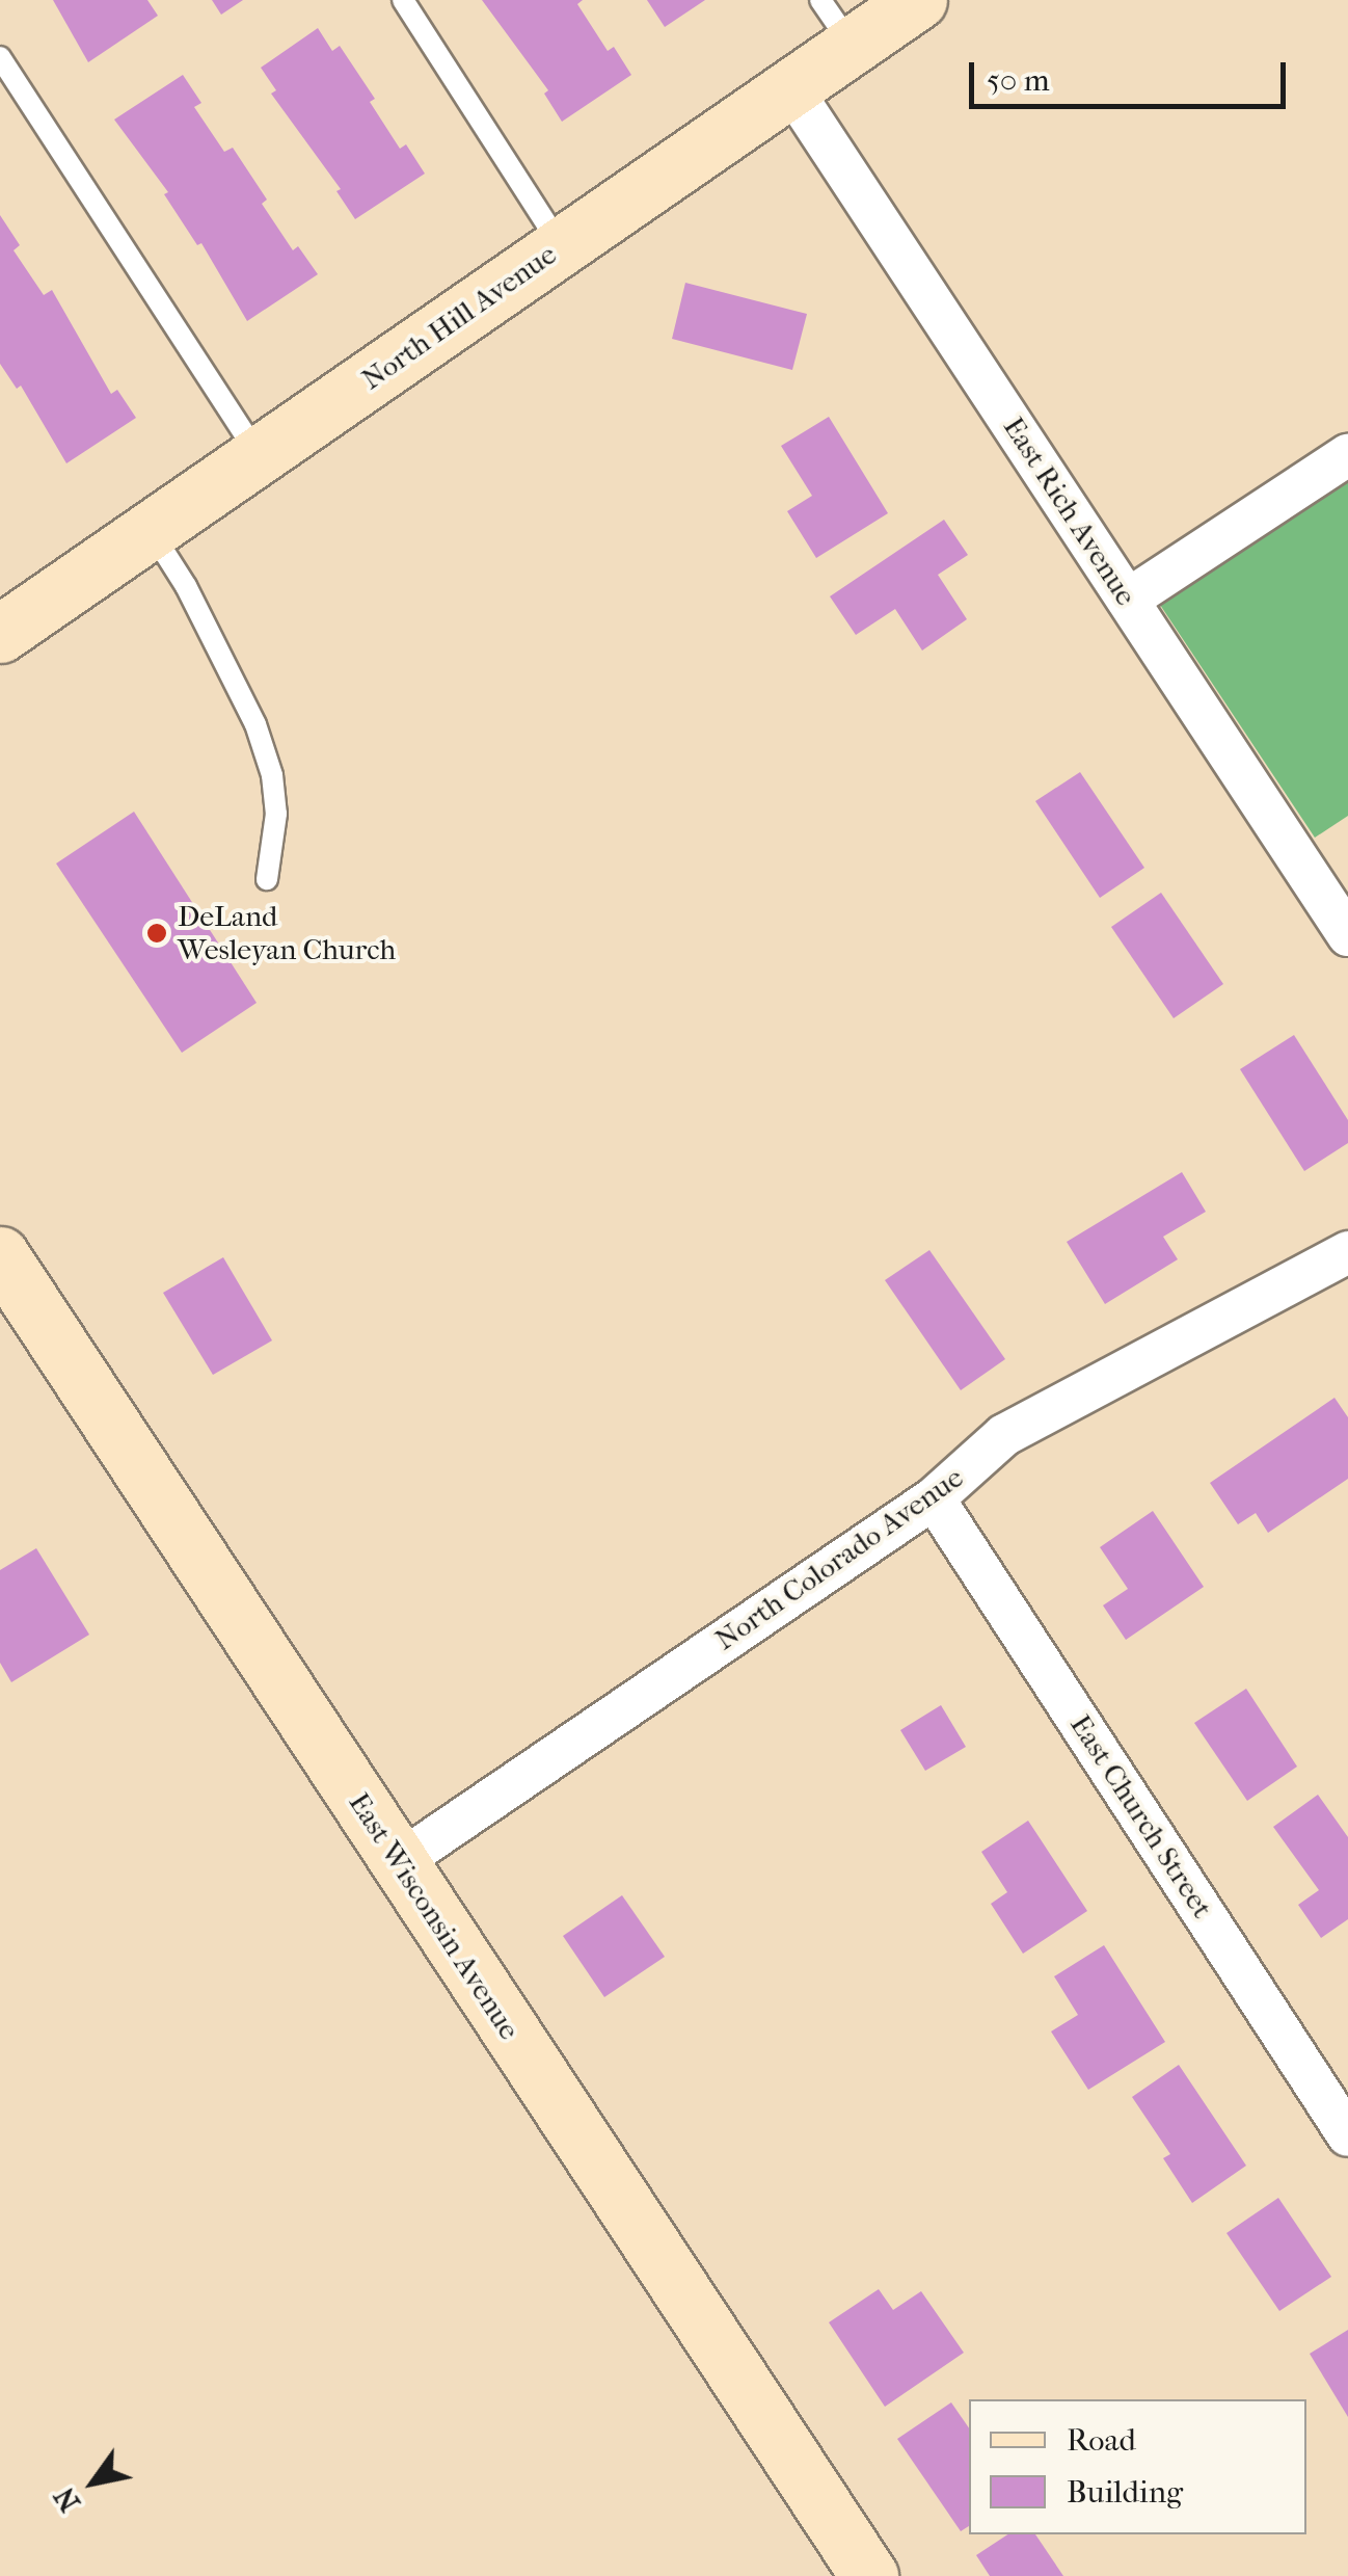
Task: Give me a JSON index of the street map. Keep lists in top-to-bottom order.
{
  "streets": {
    "street": [
      "North Hill Avenue",
      "East Rich Avenue",
      "North Colorado Avenue",
      "East Church Street",
      "East Wisconsin Avenue"
    ]
  },
  "crossings": [
    ["North Hill Avenue", "East Rich Avenue"],
    ["North Colorado Avenue", "East Church Street"],
    ["North Colorado Avenue", "East Wisconsin Avenue"]
  ],
  "places": ["DeLand Wesleyan Church"],
  "legend": ["Road", "Building"],
  "scale_bar": "50 m",
  "north": "bottom left"
}
